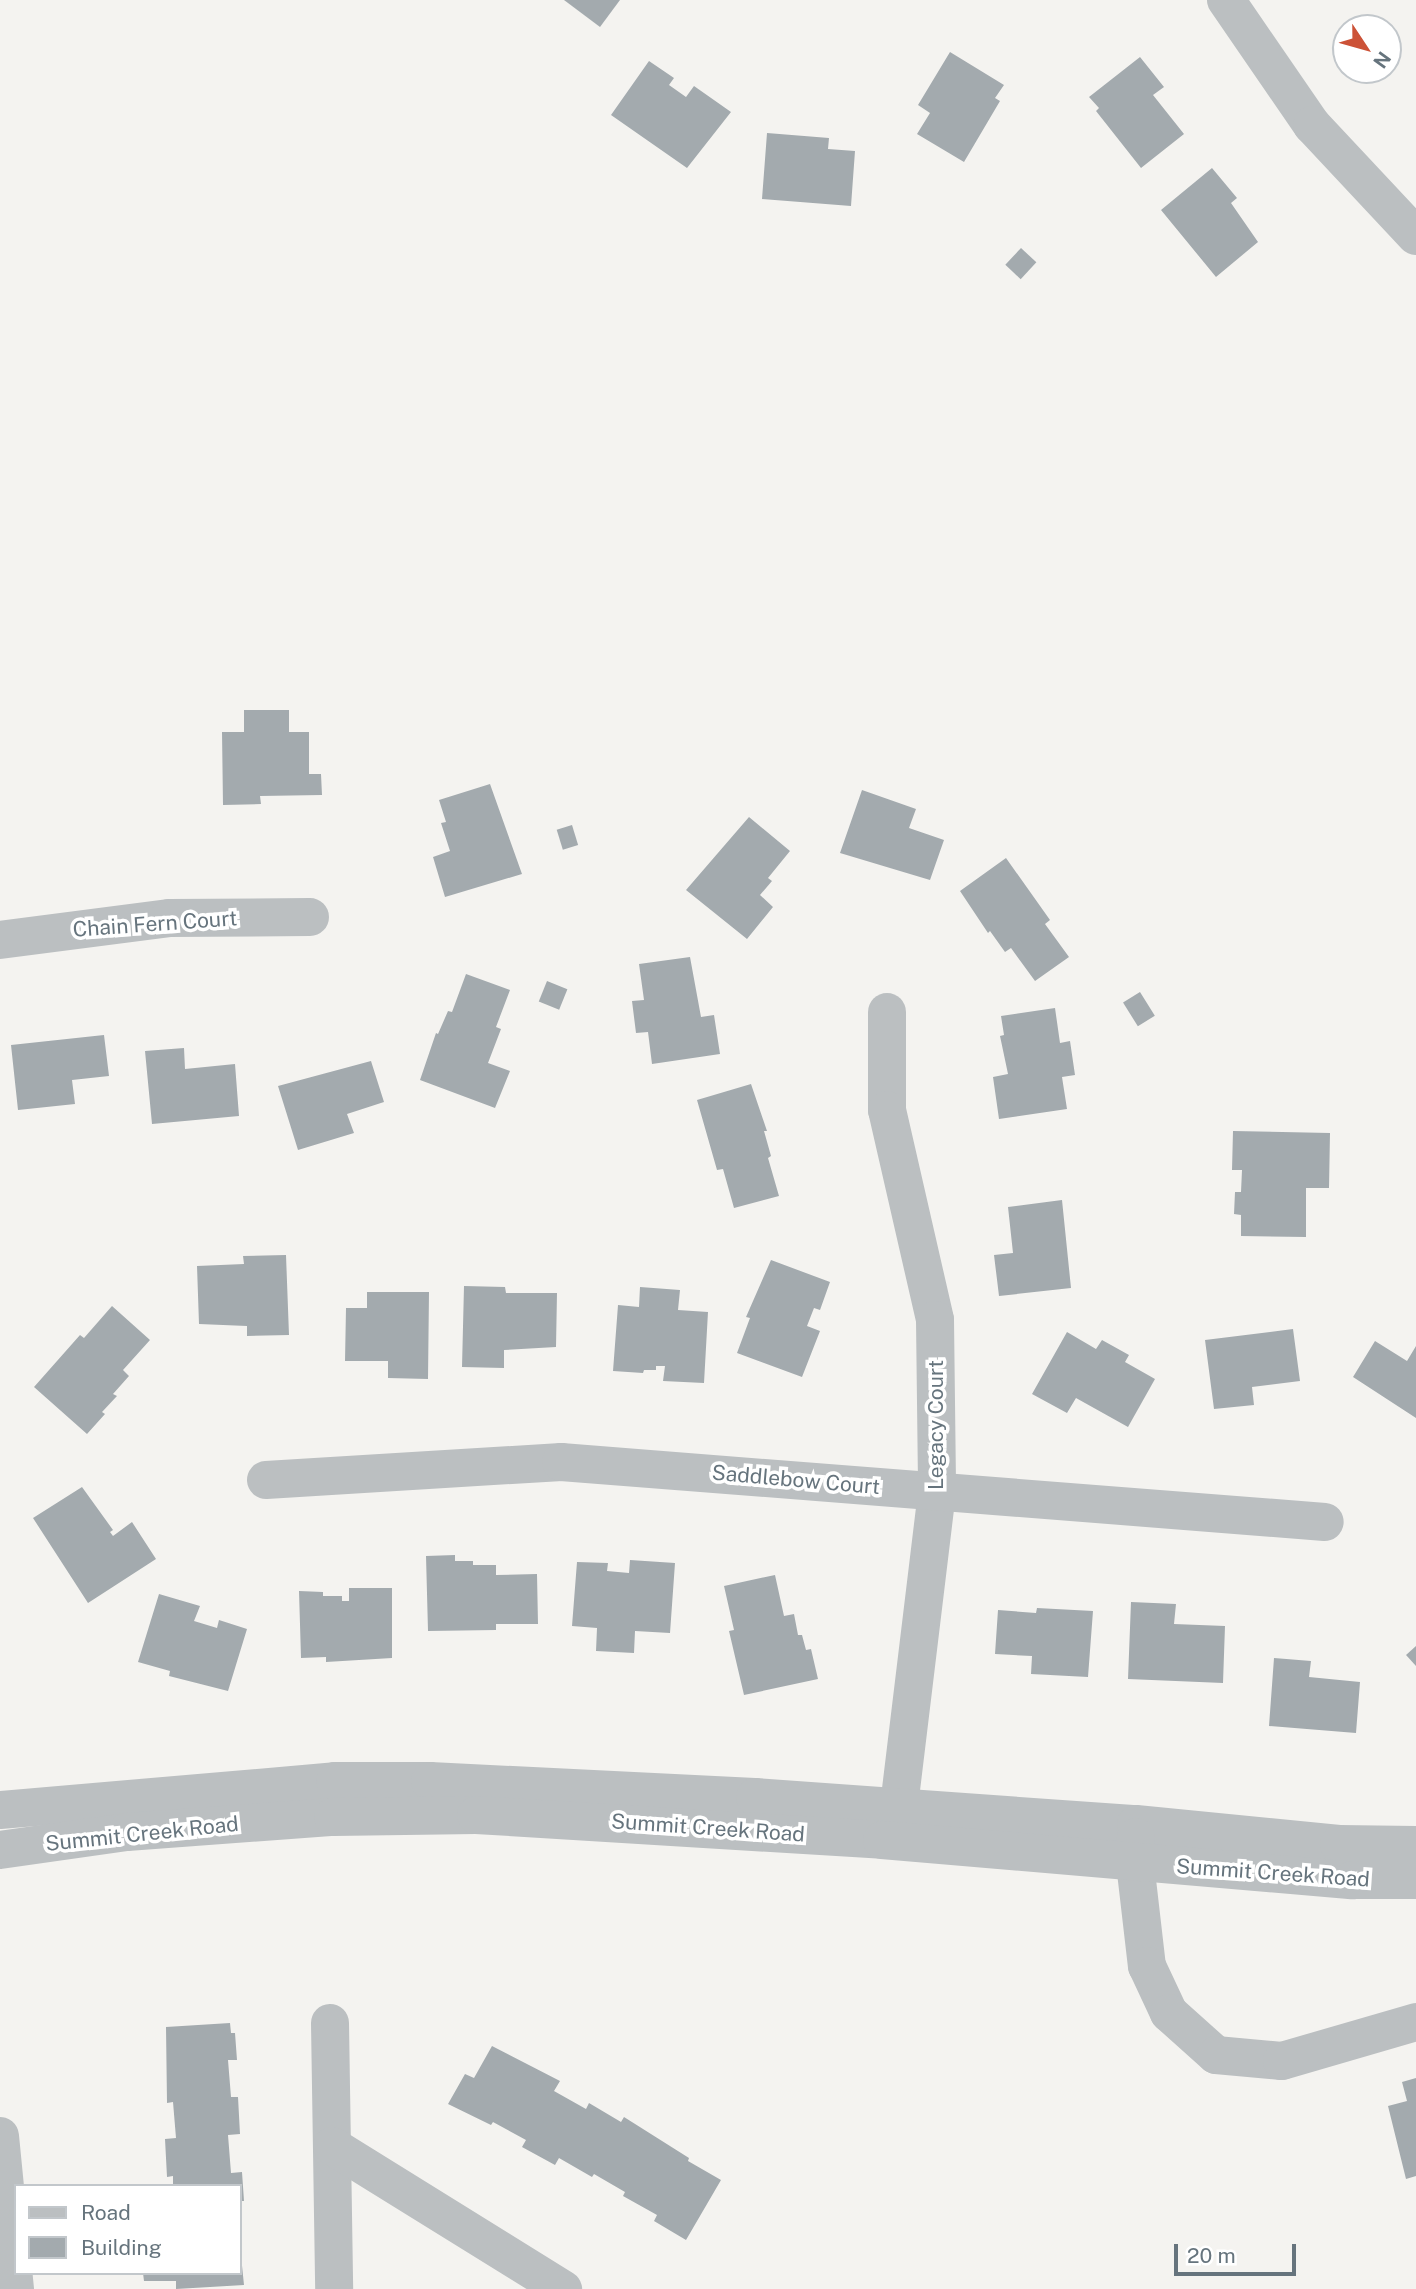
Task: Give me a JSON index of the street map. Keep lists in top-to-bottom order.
{
  "streets": {
    "street": [
      "Chain Fern Court",
      "Legacy Court",
      "Saddlebow Court",
      "Summit Creek Road"
    ]
  },
  "crossings": [
    ["Legacy Court", "Saddlebow Court"],
    ["Legacy Court", "Summit Creek Road"]
  ],
  "legend": ["Road", "Building"],
  "scale_bar": "20 m",
  "north": "bottom right"
}
